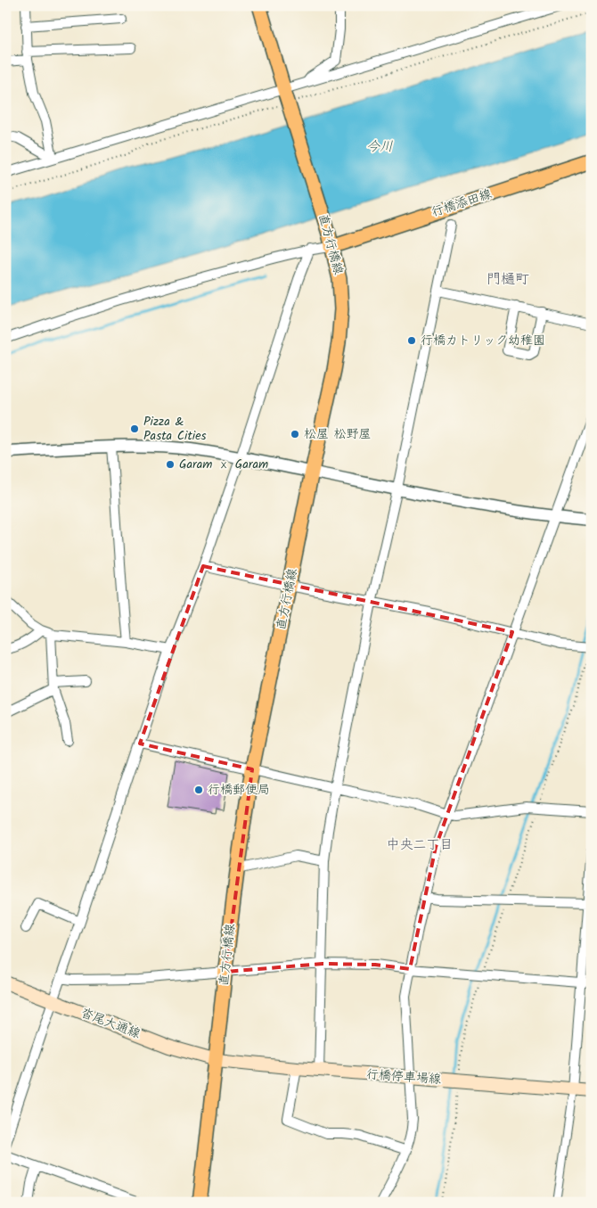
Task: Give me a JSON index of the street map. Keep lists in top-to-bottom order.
{
  "streets": {
    "main road": [
      "行橋添田線",
      "直方行橋線",
      "沓尾大通線",
      "行橋停車場線"
    ]
  },
  "crossings": [
    ["行橋添田線", "直方行橋線"],
    ["直方行橋線", "沓尾大通線"],
    ["直方行橋線", "行橋停車場線"],
    ["沓尾大通線", "行橋停車場線"]
  ],
  "districts": ["門樋町", "中央二丁目"],
  "water": ["今川"],
  "places": [
    "行橋カトリック幼稚園",
    "Pizza & Pasta Cities",
    "松屋 松野屋",
    "Garam ｘ Garam",
    "行橋郵便局"
  ]
}
